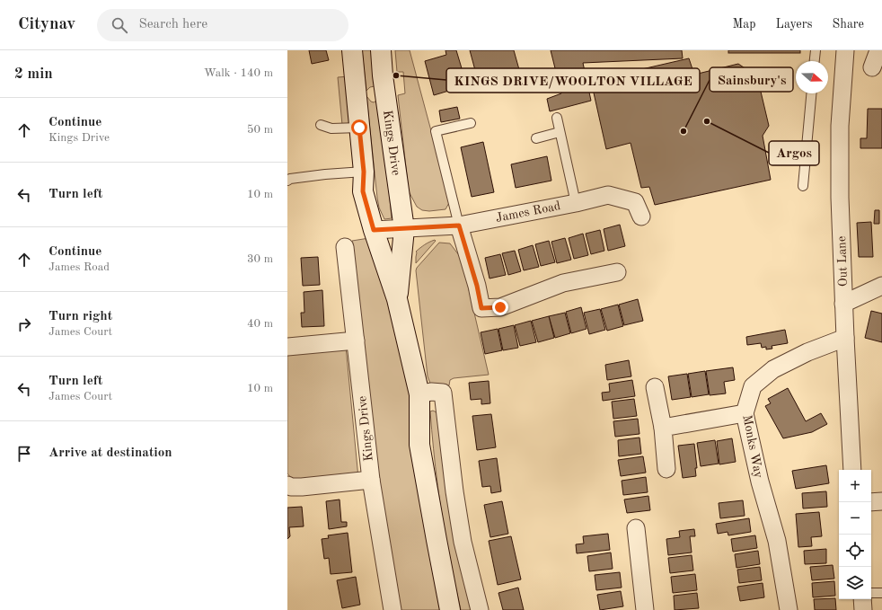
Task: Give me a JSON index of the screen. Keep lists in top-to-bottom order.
{
  "streets": {
    "street": [
      "Kings Drive",
      "James Road",
      "Out Lane",
      "Monks Way"
    ]
  },
  "crossings": [
    ["Kings Drive", "James Road"],
    ["Out Lane", "Monks Way"]
  ],
  "places": ["KINGS DRIVE/WOOLTON VILLAGE", "Argos", "Sainsbury's"],
  "north": "right",
  "page": {
    "header": "Citynav",
    "search": "Search here",
    "nav": ["Map", "Layers", "Share"],
    "heading": ["2 min", "Walk · 140 m"],
    "list": [
      ["Continue", "Kings Drive", "50 m"],
      ["Turn left", "10 m"],
      ["Continue", "James Road", "30 m"],
      ["Turn right", "James Court", "40 m"],
      ["Turn left", "James Court", "10 m"],
      "Arrive at destination"
    ],
    "map_buttons": ["+", "−"]
  }
}
